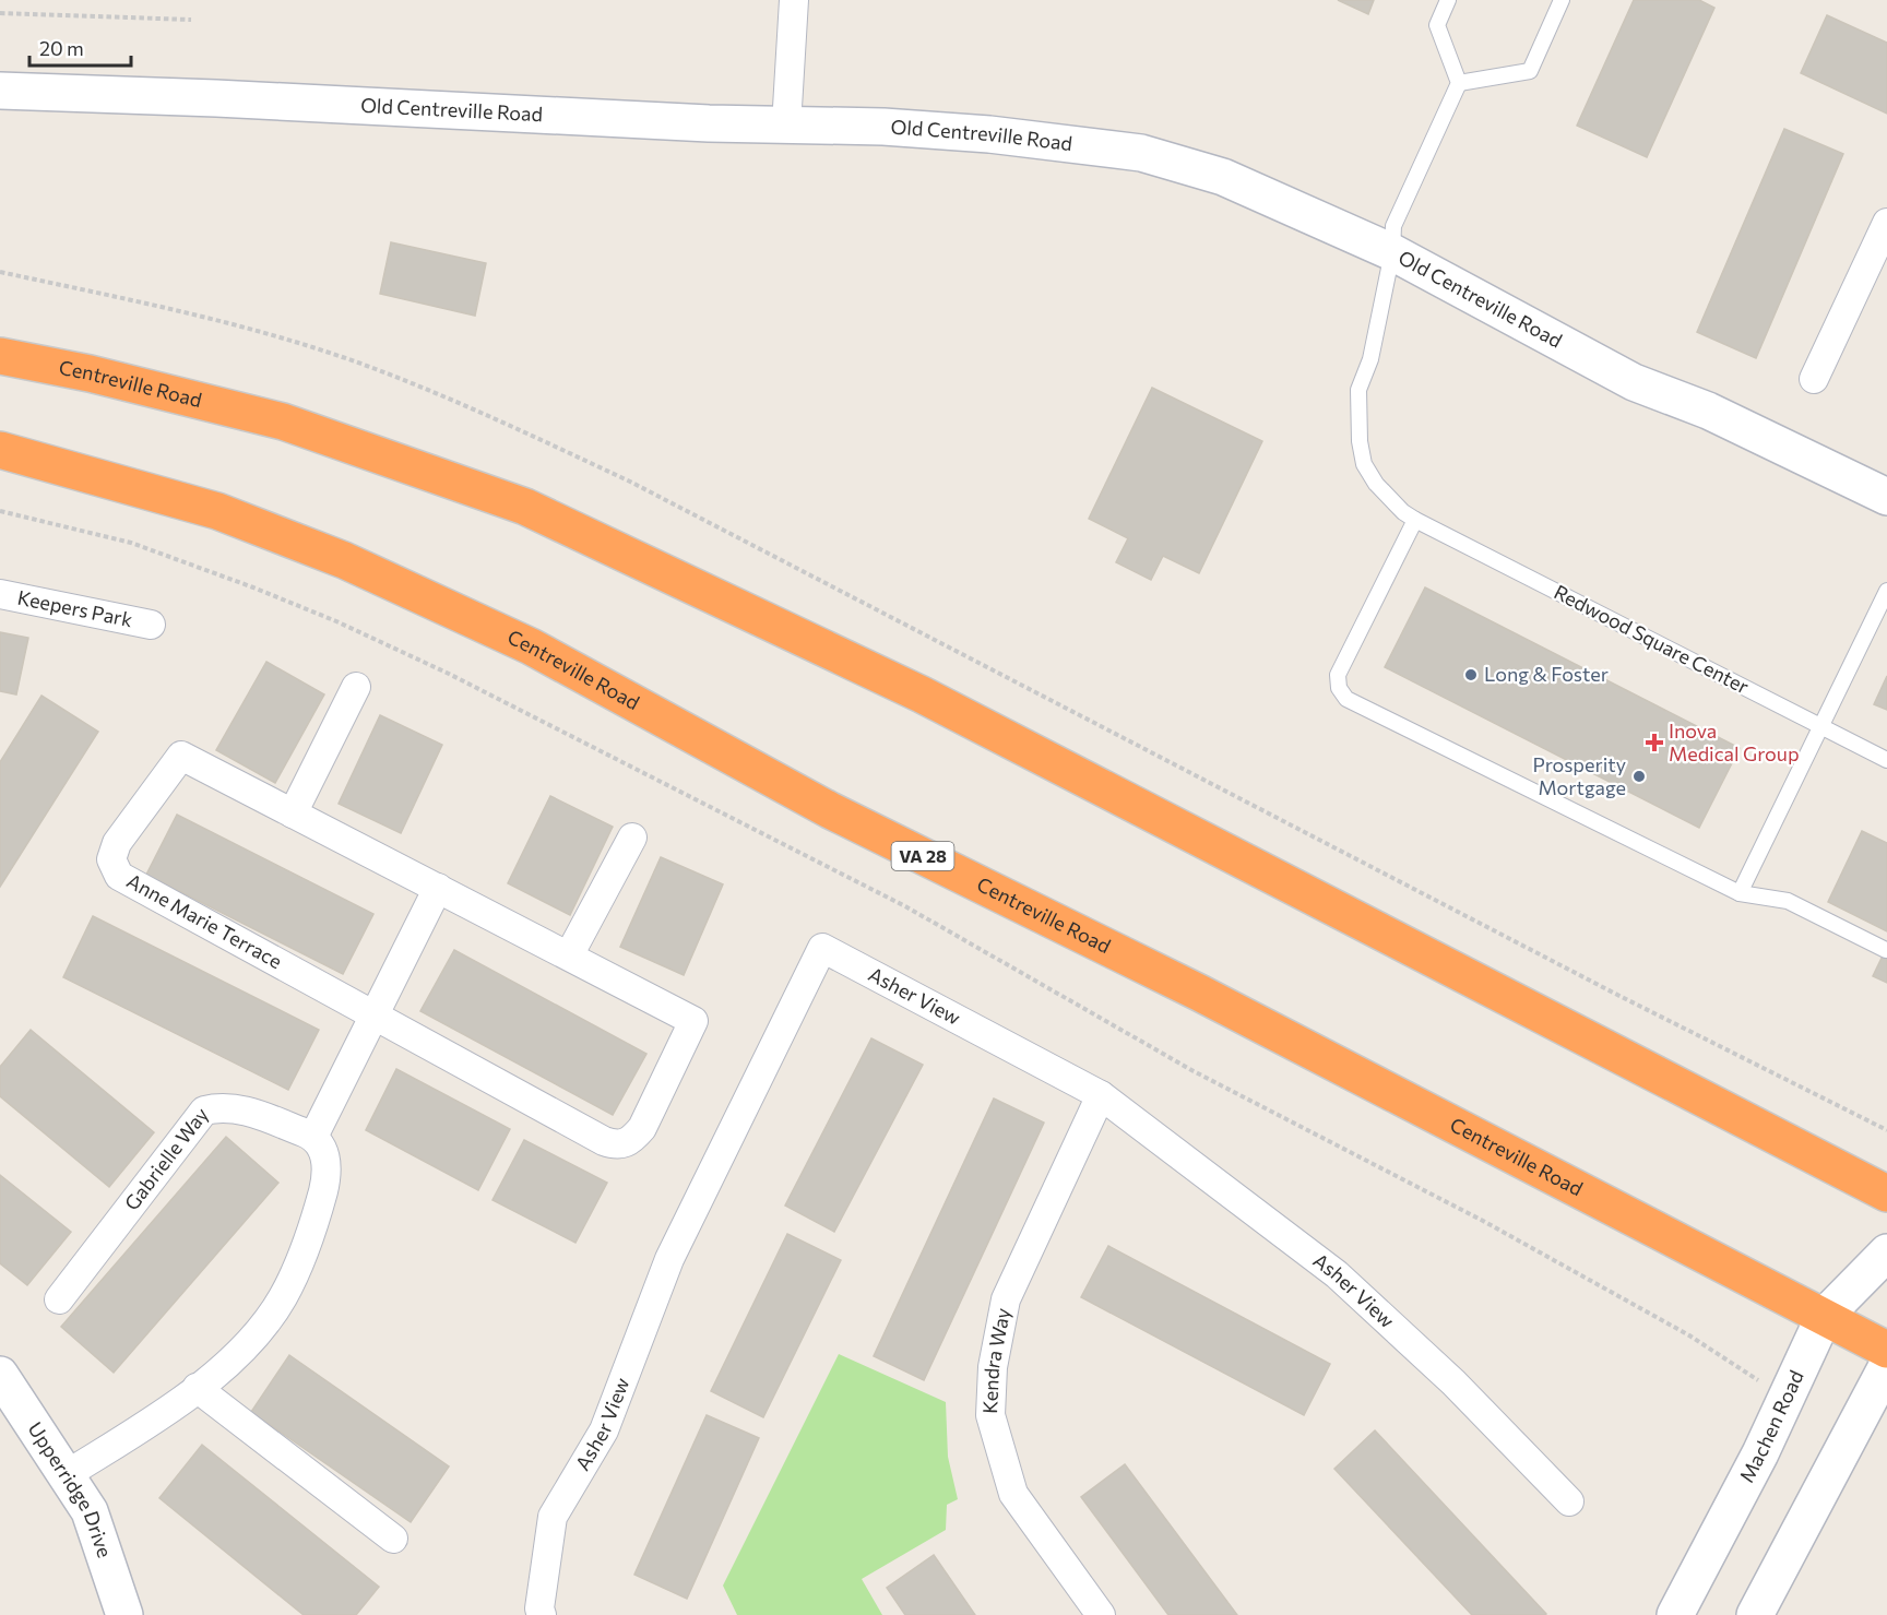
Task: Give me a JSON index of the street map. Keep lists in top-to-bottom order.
{
  "streets": {
    "highway": ["Centreville Road", "VA 28"],
    "street": [
      "Old Centreville Road",
      "Keepers Park",
      "Anne Marie Terrace",
      "Asher View",
      "Gabrielle Way",
      "Kendra Way",
      "Machen Road",
      "Upperridge Drive"
    ],
    "lane": ["Redwood Square Center"]
  },
  "crossings": [
    ["Old Centreville Road", "Redwood Square Center"],
    ["Centreville Road", "Machen Road"],
    ["Asher View", "Kendra Way"]
  ],
  "places": {
    "other": ["Long & Foster", "Prosperity Mortgage"],
    "health": ["Inova Medical Group"]
  },
  "scale_bar": "20 m"
}
